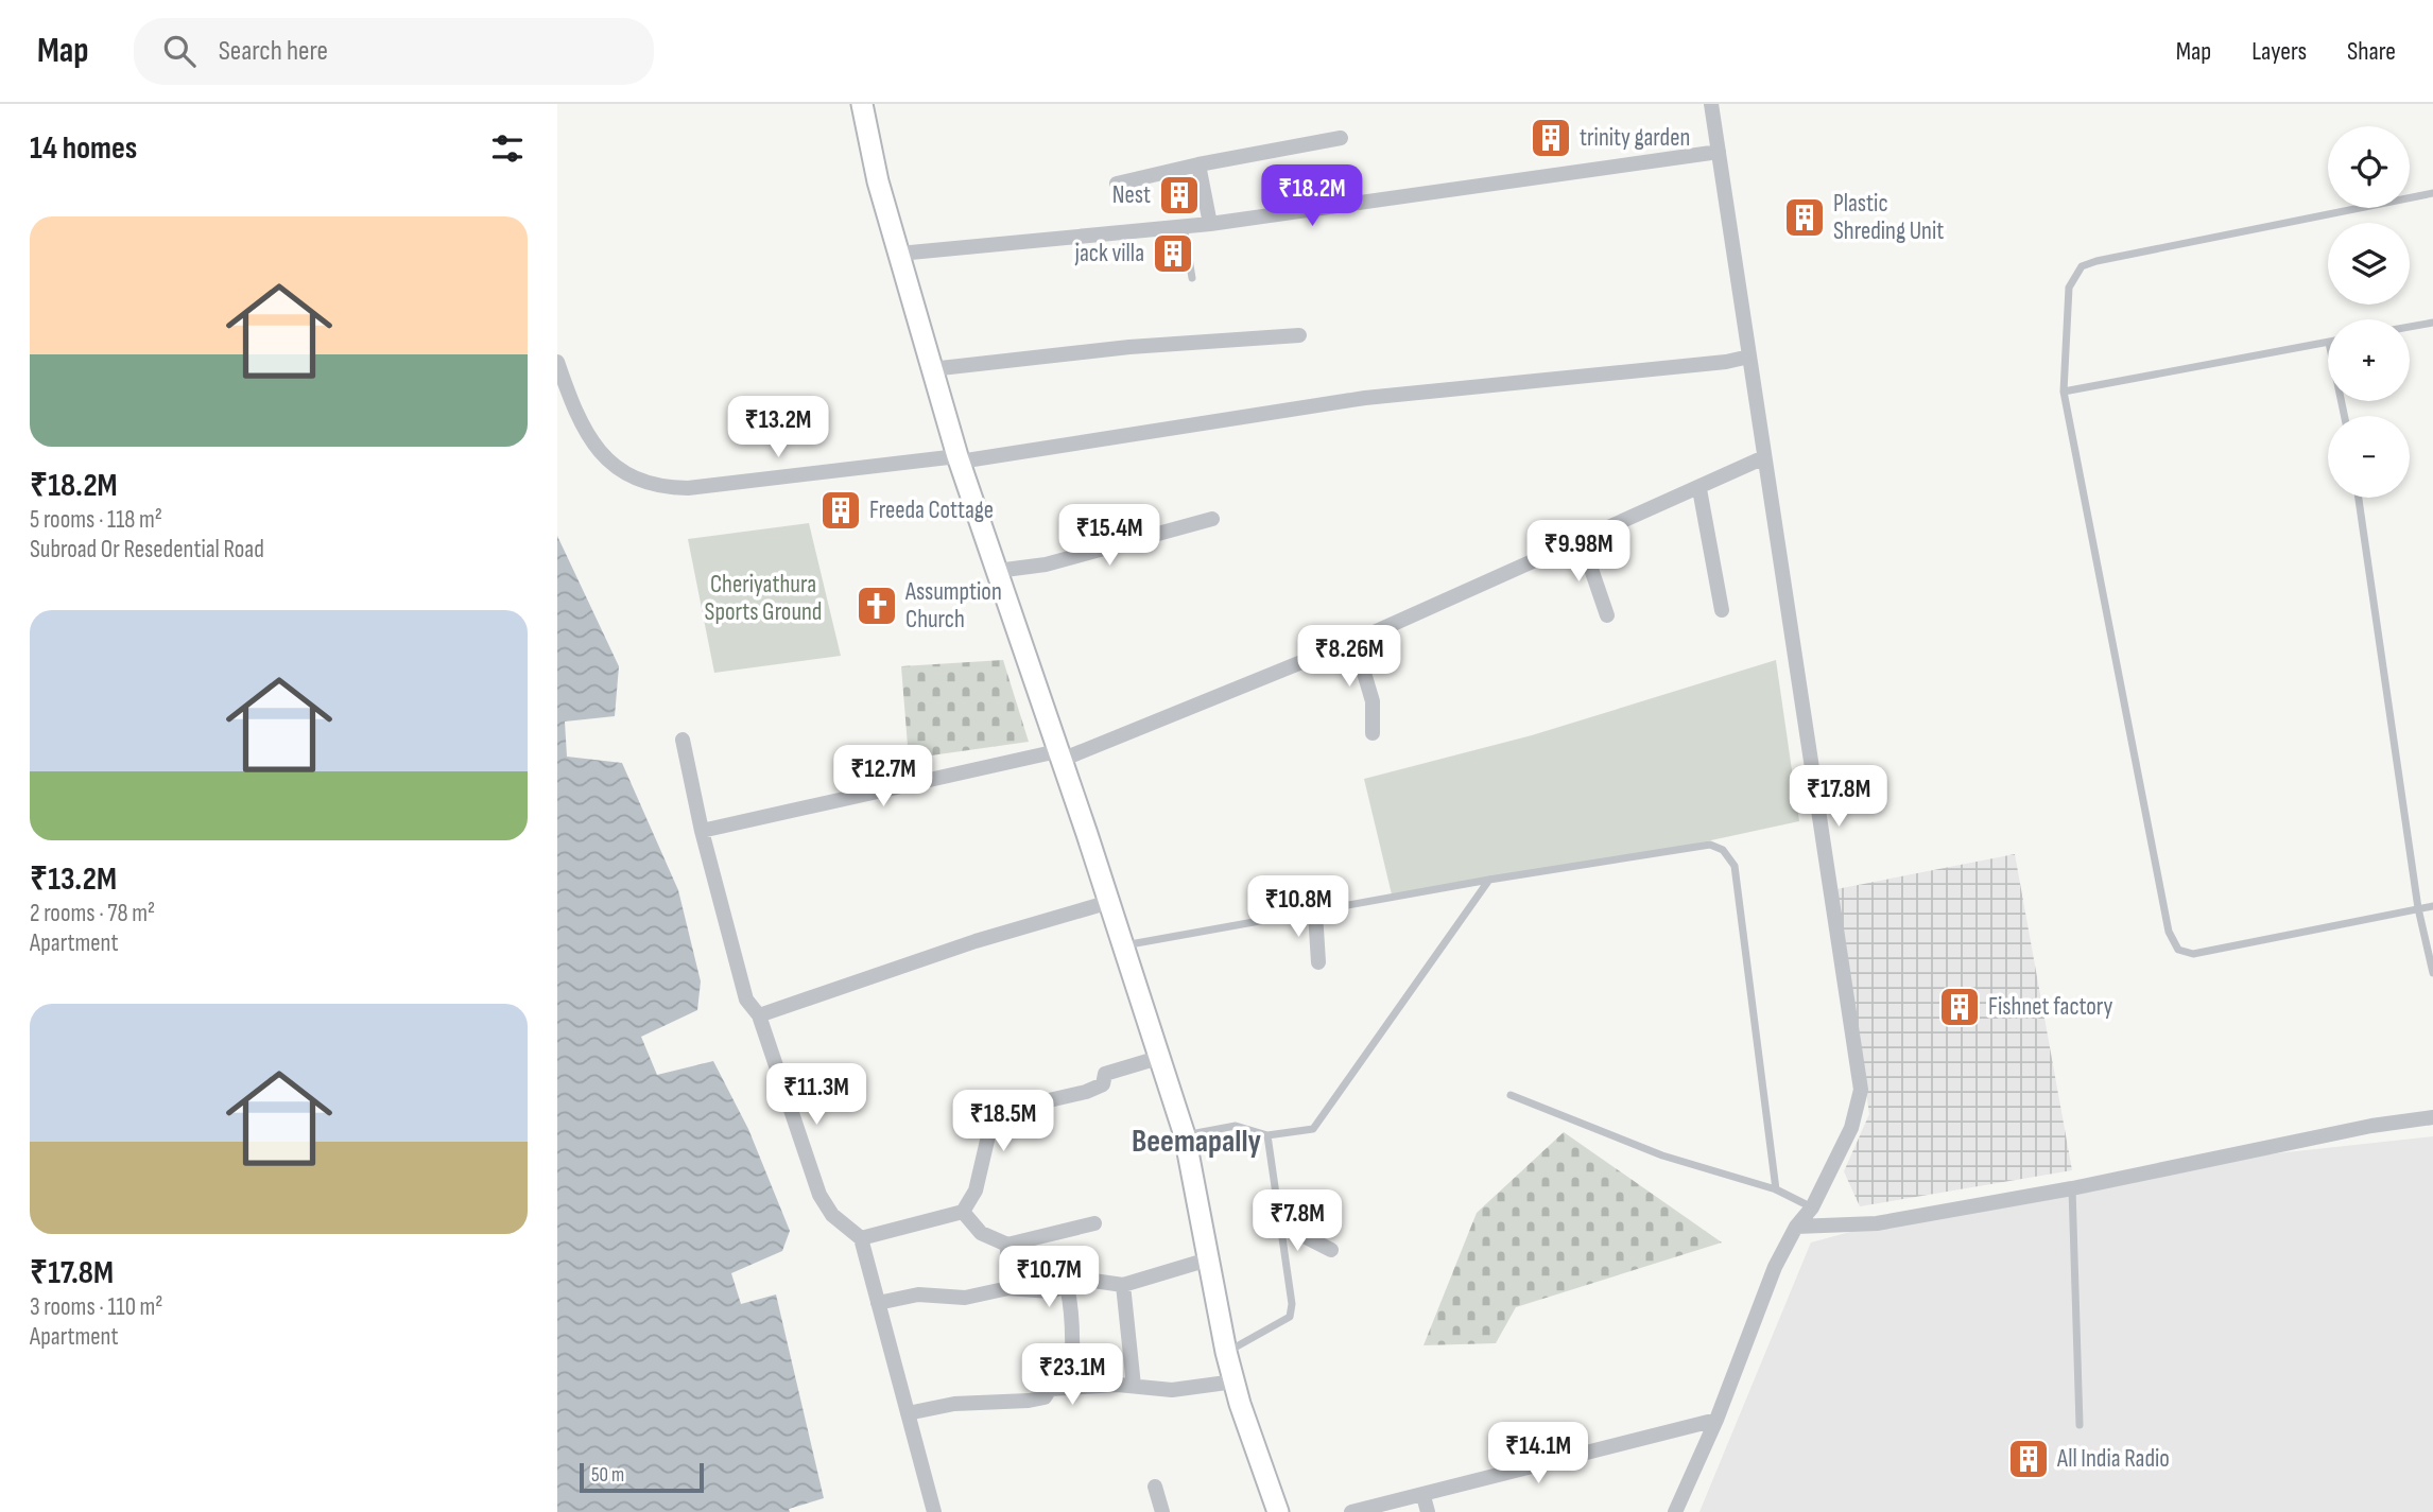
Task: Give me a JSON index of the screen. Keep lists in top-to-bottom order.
{
  "districts": ["Beemapally"],
  "parks": ["Cheriyathura Sports Ground"],
  "places": {
    "building": [
      "trinity garden",
      "Nest",
      "Plastic Shreding Unit",
      "jack villa",
      "Freeda Cottage",
      "Fishnet factory",
      "All India Radio"
    ],
    "church": ["Assumption Church"]
  },
  "scale_bar": "50 m",
  "page": {
    "header": "Map",
    "search": "Search here",
    "nav": ["Map", "Layers", "Share"],
    "heading": "14 homes",
    "map_buttons": ["+", "−"],
    "price": [
      "₹18.2M",
      "₹13.2M",
      "₹15.4M",
      "₹9.98M",
      "₹8.26M",
      "₹12.7M",
      "₹17.8M",
      "₹10.8M",
      "₹11.3M",
      "₹18.5M",
      "₹7.8M",
      "₹10.7M",
      "₹23.1M",
      "₹14.1M"
    ],
    "list": [
      {
        "name": "₹18.2M",
        "note": "5 rooms · 118 m² · Subroad Or Resedential Road"
      },
      {
        "name": "₹13.2M",
        "note": "2 rooms · 78 m² · Apartment"
      },
      {
        "name": "₹17.8M",
        "note": "3 rooms · 110 m² · Apartment"
      }
    ],
    "scale": "50 m"
  }
}
